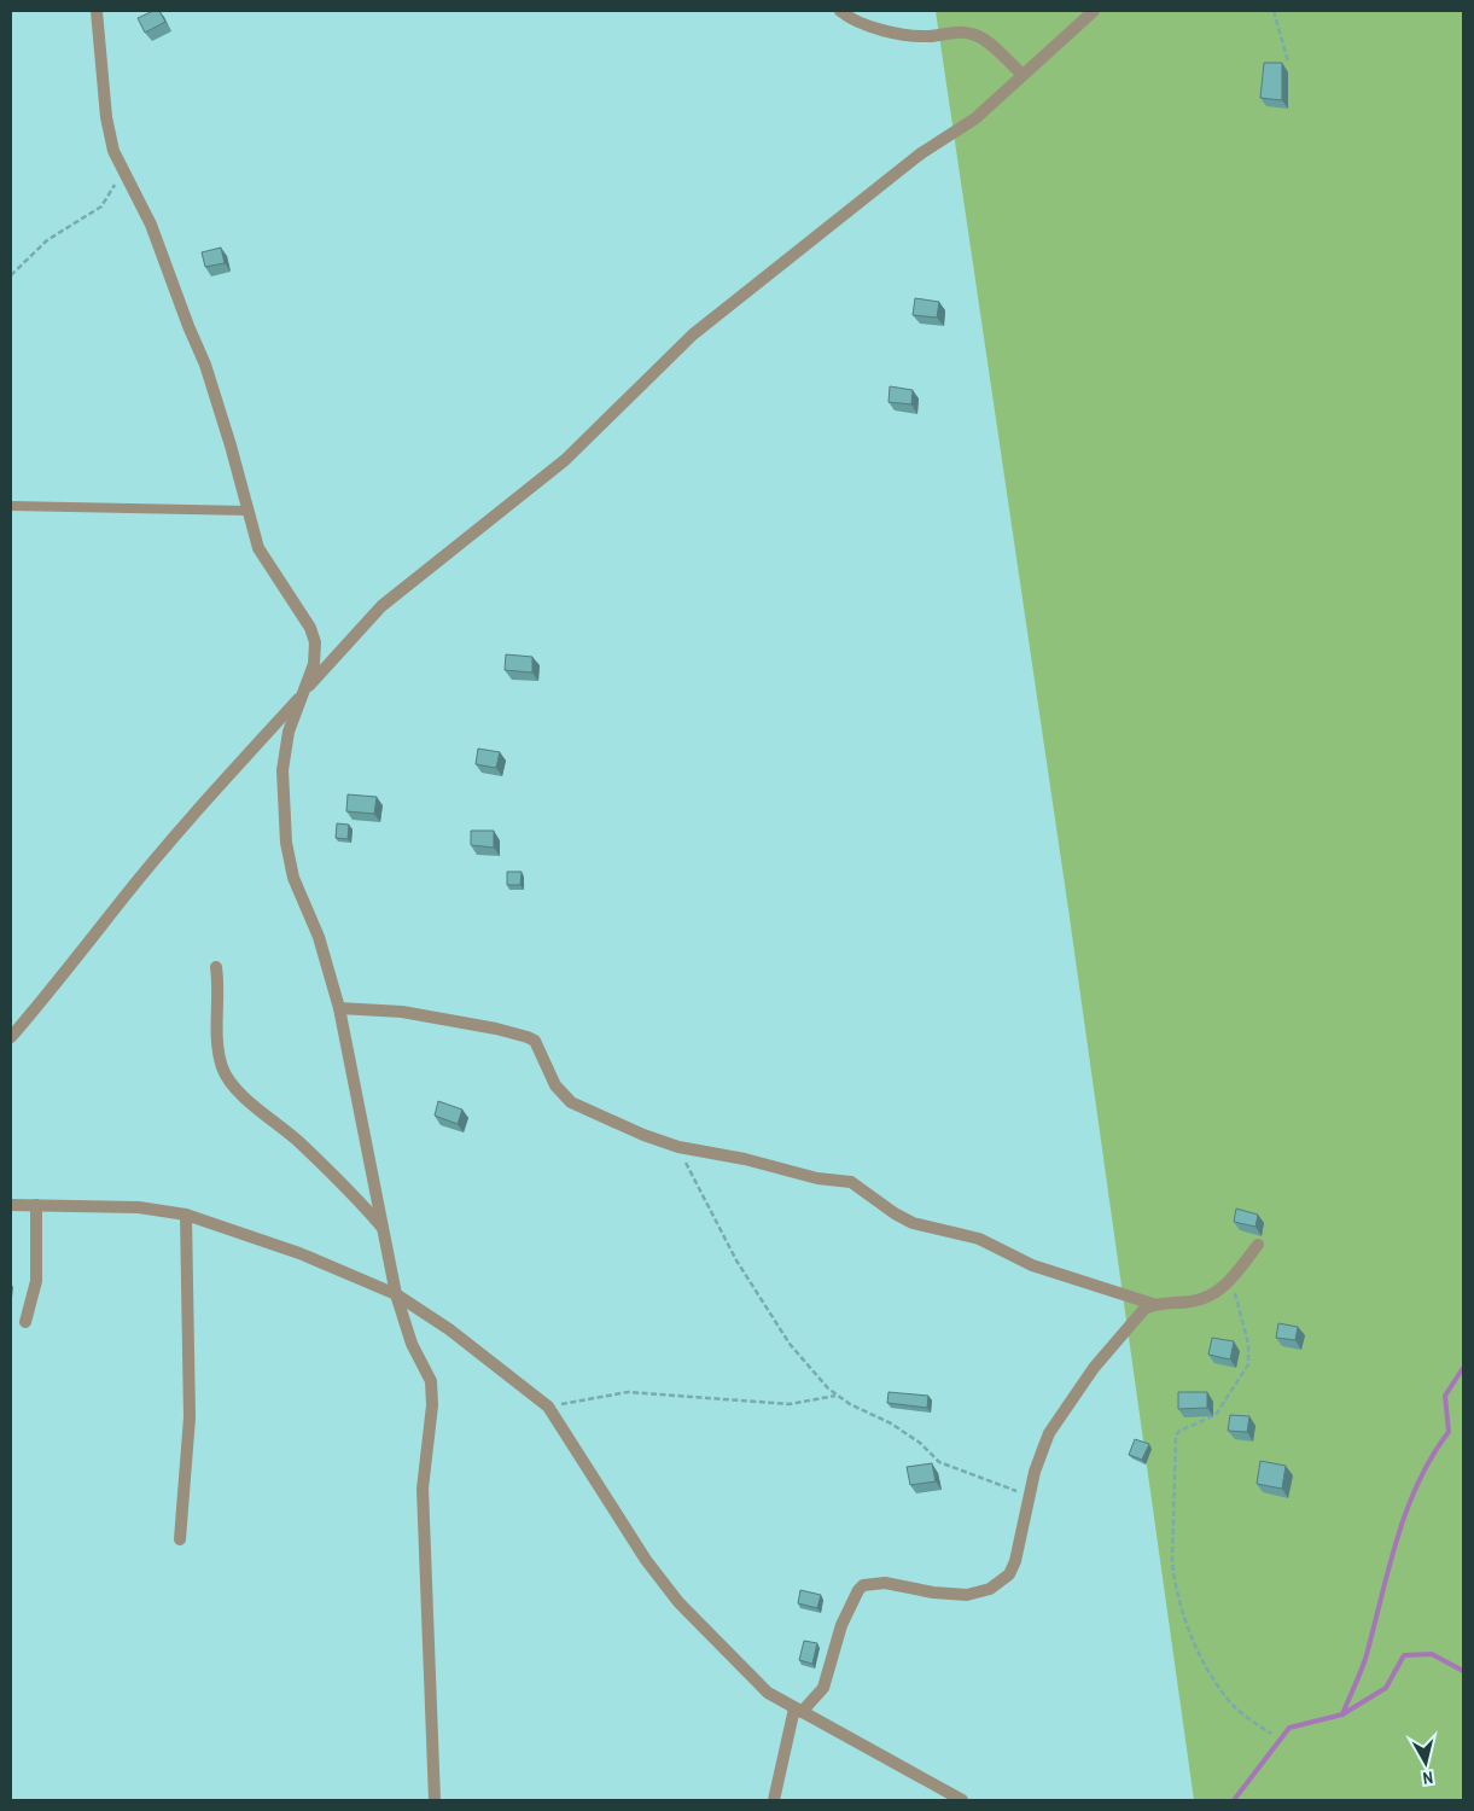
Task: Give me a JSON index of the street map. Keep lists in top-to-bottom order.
{
  "north": "bottom"
}
